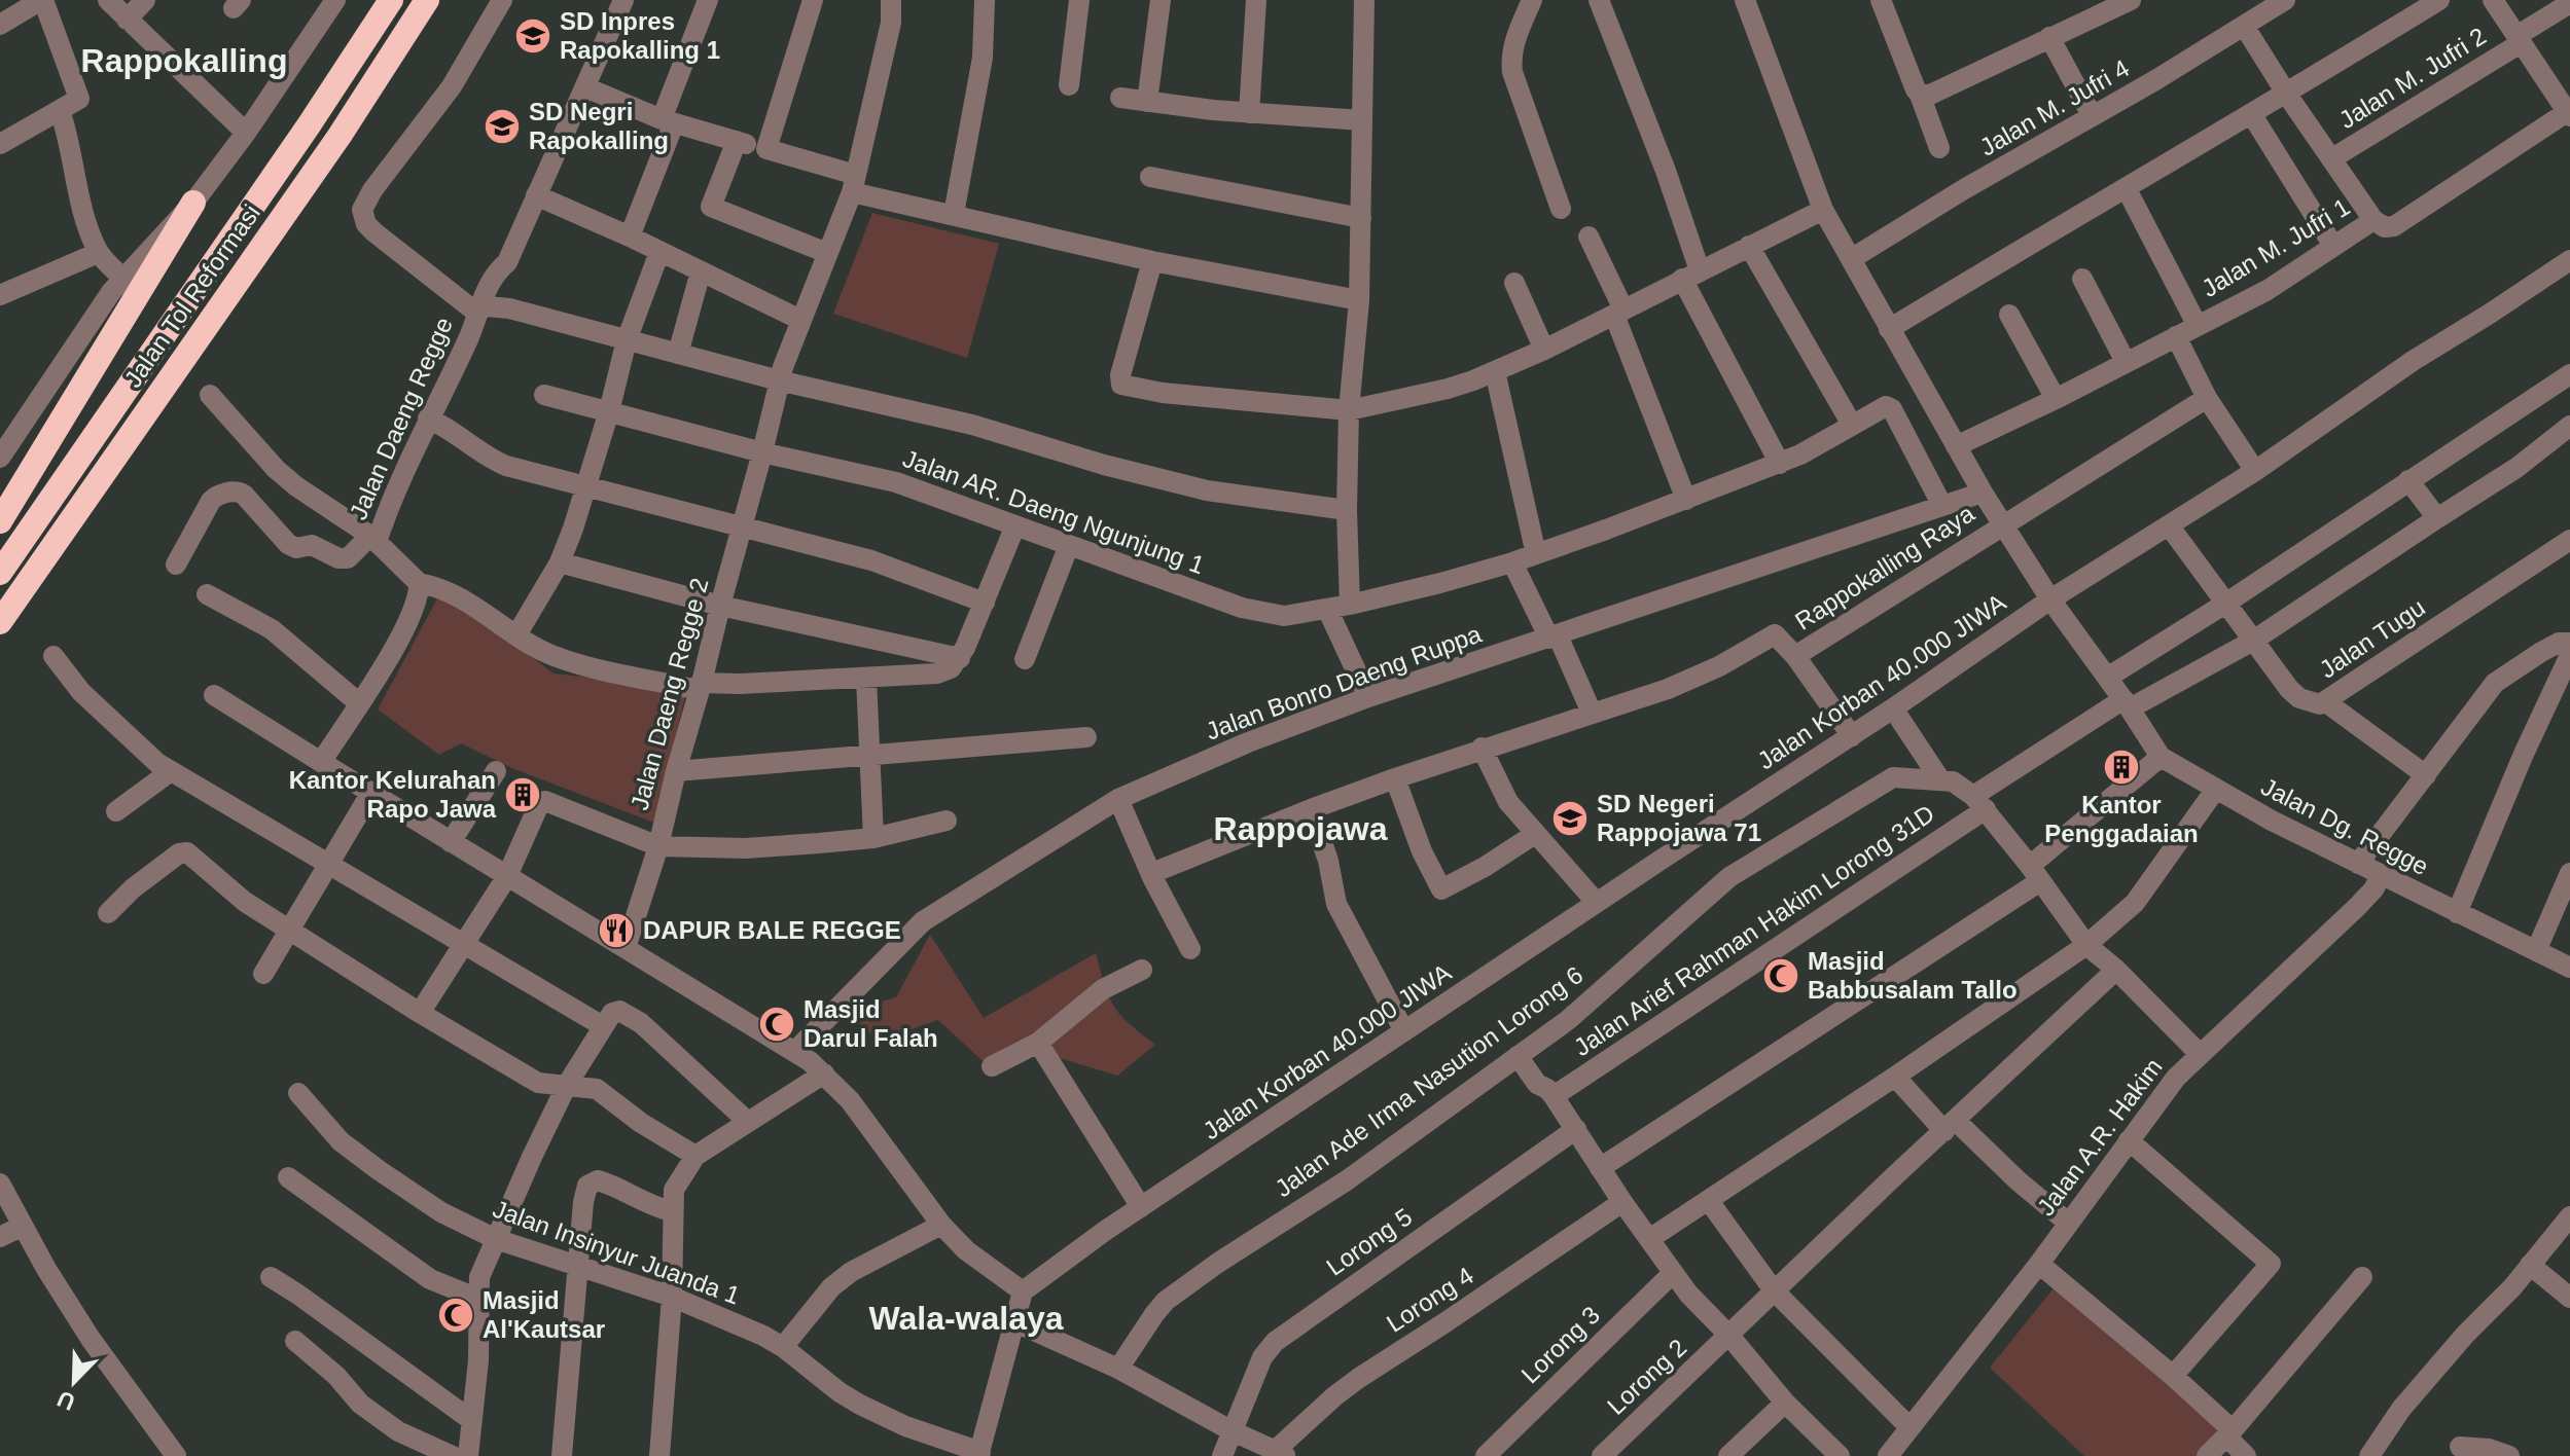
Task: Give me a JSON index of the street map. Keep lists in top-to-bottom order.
{
  "streets": {
    "highway": ["Jalan Tol Reformasi"],
    "street": [
      "Jalan M. Jufri 2",
      "Jalan M. Jufri 4",
      "Jalan M. Jufri 1",
      "Jalan Daeng Regge",
      "Jalan AR. Daeng Ngunjung 1",
      "Rappokalling Raya",
      "Jalan Tugu",
      "Jalan Korban 40.000 JIWA",
      "Jalan Bonro Daeng Ruppa",
      "Jalan Daeng Regge 2",
      "Jalan Dg. Regge",
      "Jalan Arief Rahman Hakim Lorong 31D",
      "Jalan Ade Irma Nasution Lorong 6",
      "Jalan A.R. Hakim",
      "Lorong 5",
      "Jalan Insinyur Juanda 1",
      "Lorong 4",
      "Lorong 3",
      "Lorong 2"
    ]
  },
  "crossings": [
    ["Jalan M. Jufri 4", "Jalan Dg. Regge"],
    ["Jalan M. Jufri 1", "Jalan Dg. Regge"],
    ["Jalan AR. Daeng Ngunjung 1", "Jalan Bonro Daeng Ruppa"],
    ["Jalan AR. Daeng Ngunjung 1", "Jalan Daeng Regge 2"],
    ["Rappokalling Raya", "Jalan Dg. Regge"],
    ["Jalan Tugu", "Jalan Korban 40.000 JIWA"],
    ["Jalan Korban 40.000 JIWA", "Jalan Dg. Regge"],
    ["Jalan Bonro Daeng Ruppa", "Jalan Dg. Regge"],
    ["Jalan Dg. Regge", "Jalan A.R. Hakim"],
    ["Jalan Arief Rahman Hakim Lorong 31D", "Jalan Ade Irma Nasution Lorong 6"]
  ],
  "districts": ["Rappokalling", "Rappojawa", "Wala-walaya"],
  "places": {
    "school or university": ["SD Inpres Rapokalling 1", "SD Negri Rapokalling", "SD Negeri Rappojawa 71"],
    "building": ["Kantor Penggadaian", "Kantor Kelurahan Rapo Jawa"],
    "restaurant": ["DAPUR BALE REGGE"],
    "mosque": ["Masjid Babbusalam Tallo", "Masjid Darul Falah", "Masjid Al'Kautsar"]
  },
  "north": "bottom left"
}
